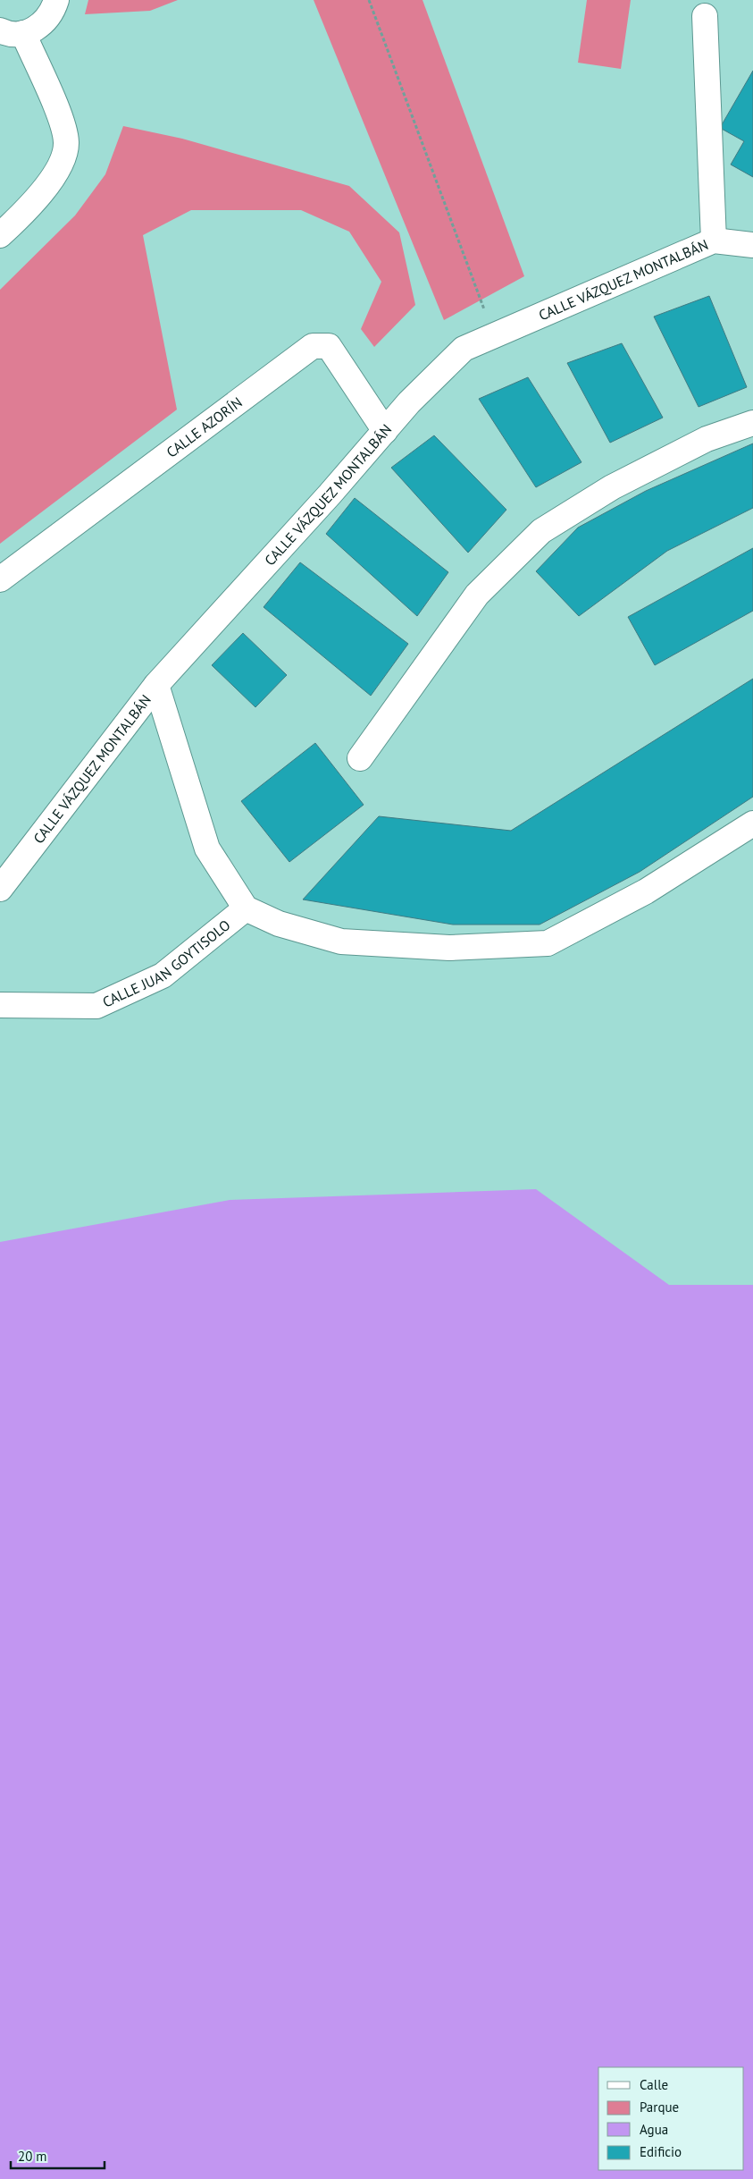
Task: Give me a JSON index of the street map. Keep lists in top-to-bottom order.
{
  "streets": {
    "street": ["CALLE VÁZQUEZ MONTALBÁN", "CALLE AZORÍN", "CALLE JUAN GOYTISOLO"]
  },
  "crossings": [
    ["CALLE VÁZQUEZ MONTALBÁN", "CALLE AZORÍN"]
  ],
  "legend": [
    "Calle",
    "Parque",
    "Agua",
    "Edificio"
  ],
  "scale_bar": "20 m"
}
